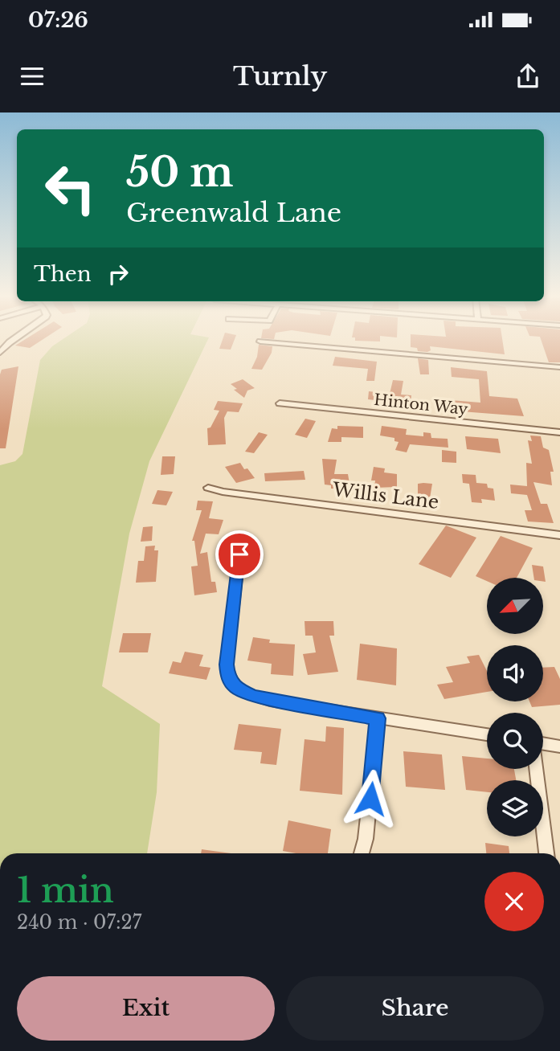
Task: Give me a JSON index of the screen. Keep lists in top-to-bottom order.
{
  "streets": {
    "street": ["Hinton Way", "Willis Lane"]
  },
  "north": "bottom left",
  "page": {
    "status": "07:26",
    "header": "Turnly",
    "turn": ["50 m", "Greenwald Lane"],
    "then": "Then",
    "heading": ["1 min", "240 m · 07:27"],
    "buttons": ["Exit", "Share"]
  }
}
